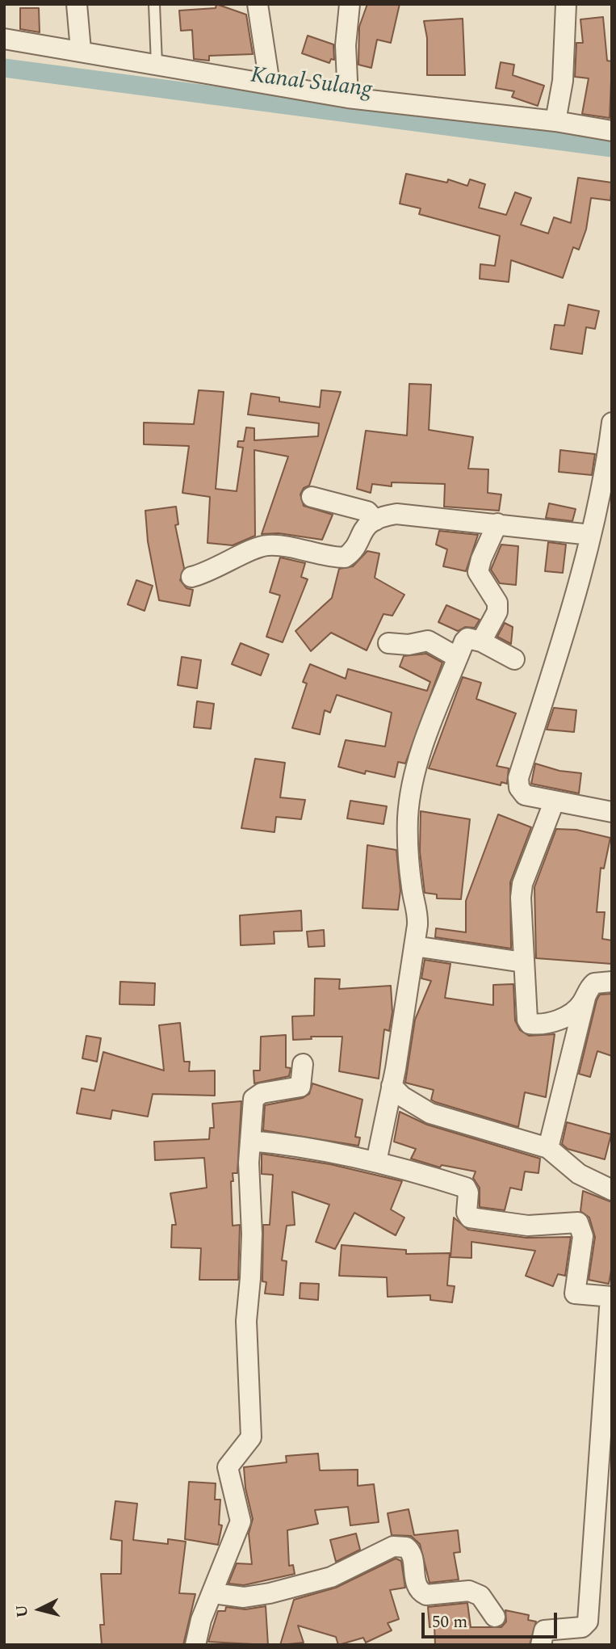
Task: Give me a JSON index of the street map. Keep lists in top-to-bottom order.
{
  "water": ["Kanal Sulang"],
  "scale_bar": "50 m",
  "north": "left"
}
